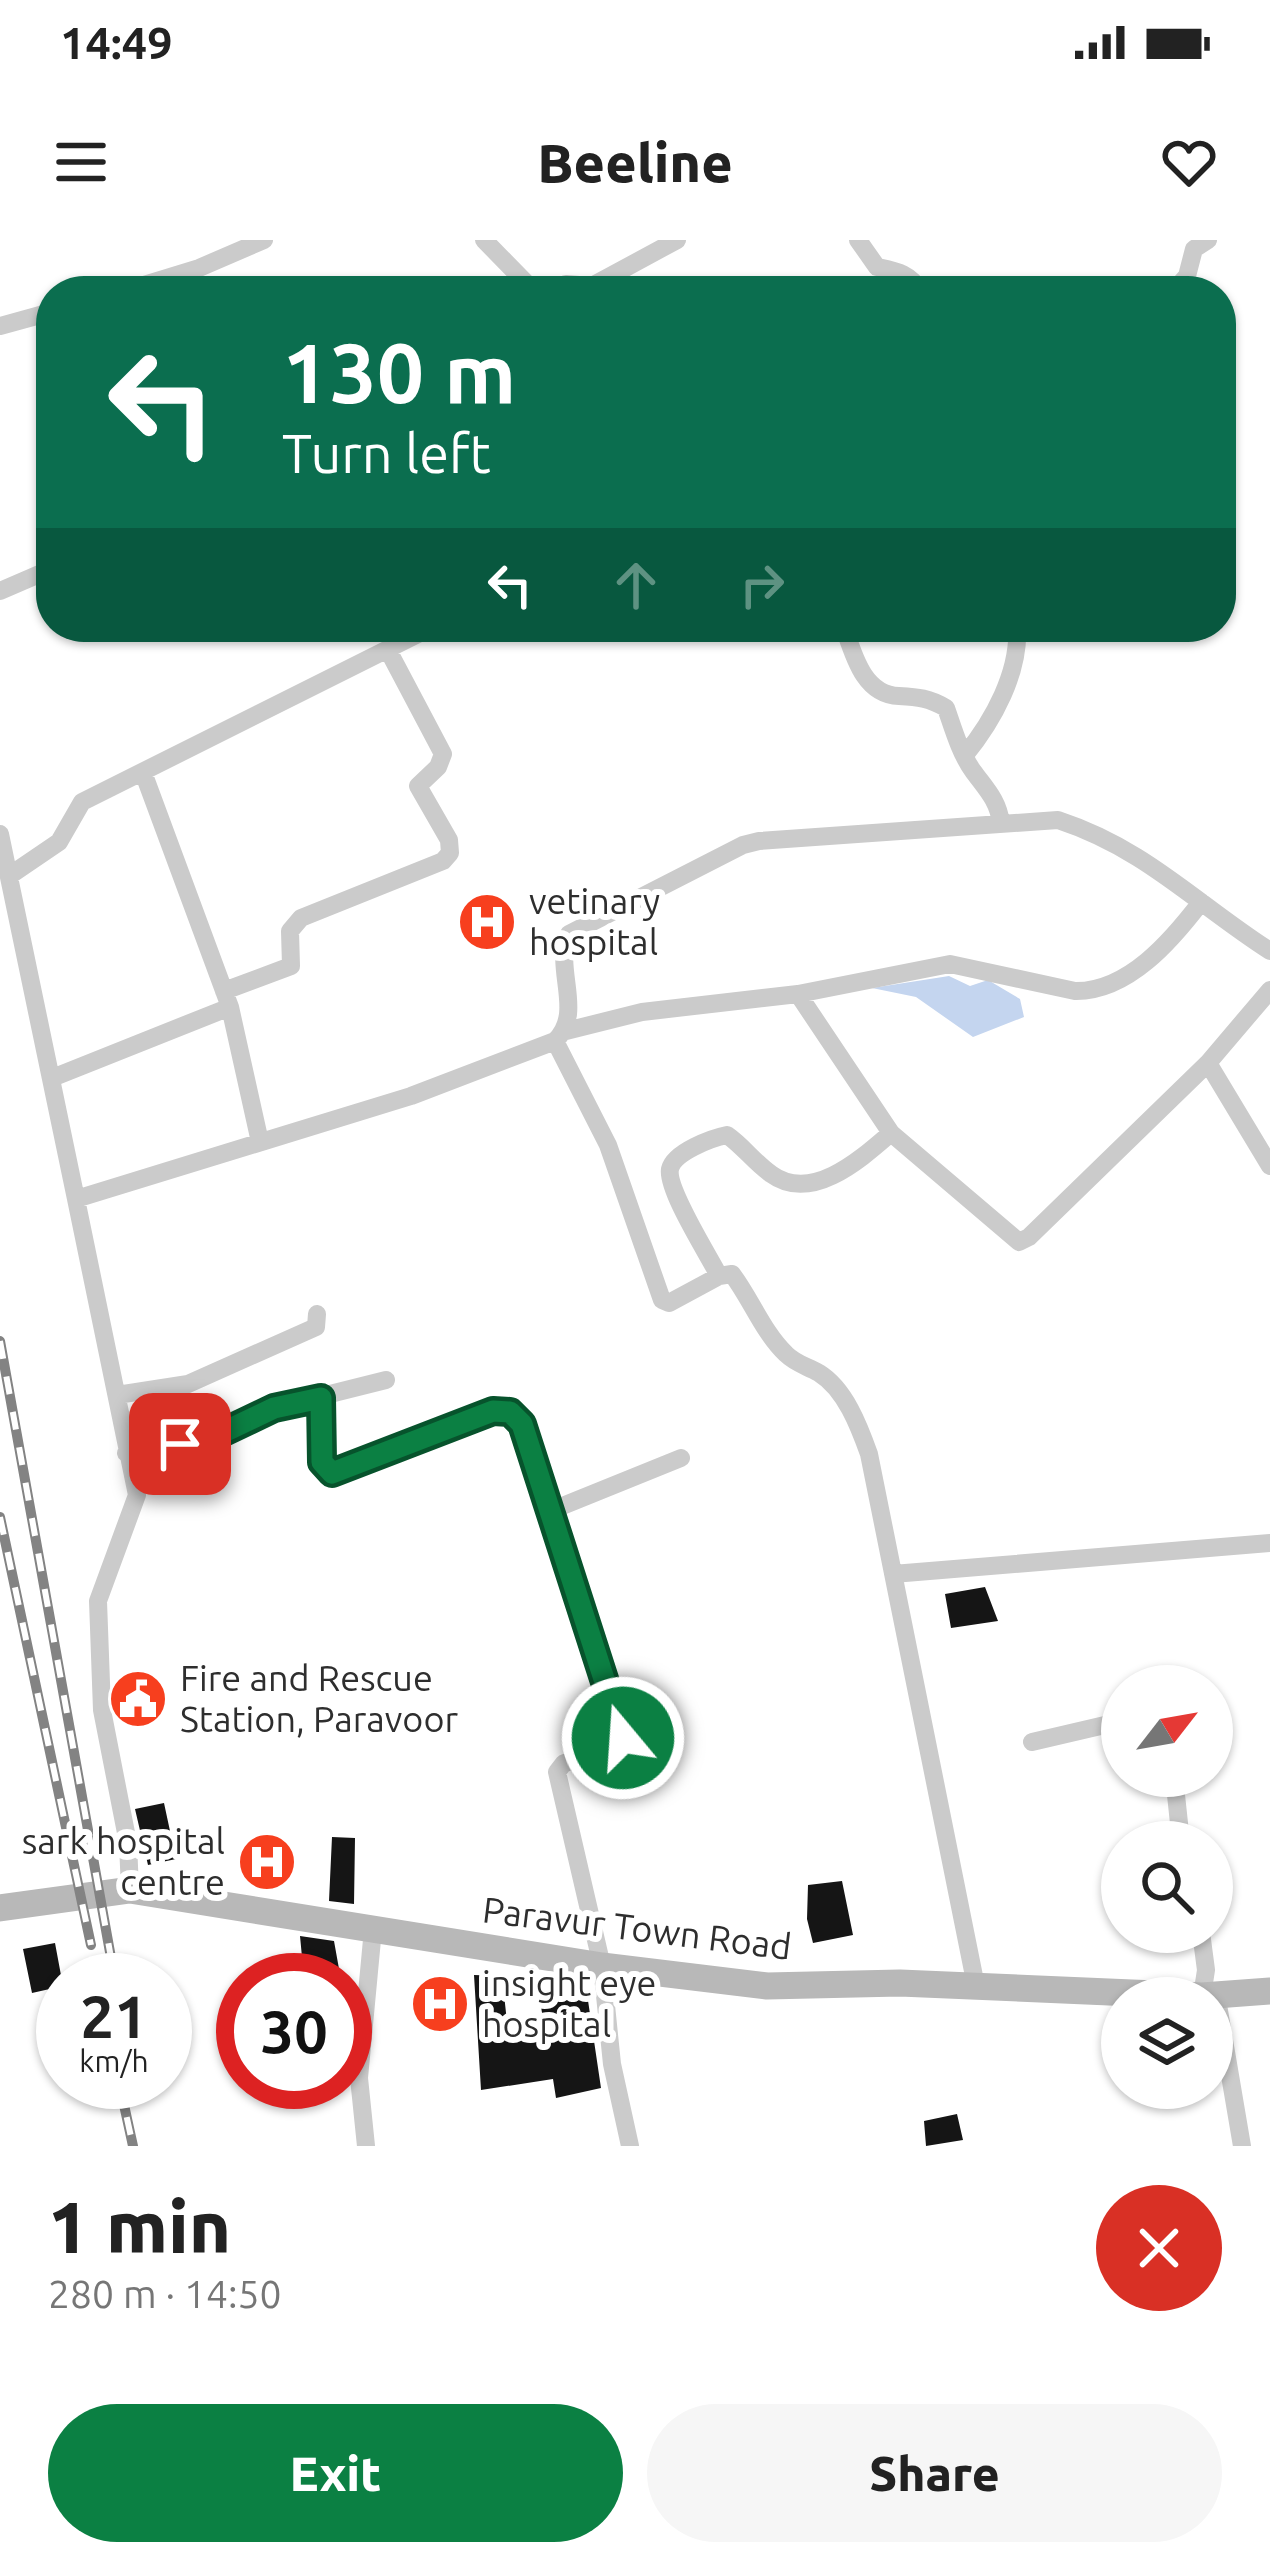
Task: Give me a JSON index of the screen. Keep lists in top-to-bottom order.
{
  "streets": {
    "main road": ["Paravur Town Road"]
  },
  "places": {
    "hospital": ["vetinary hospital", "sark hospital centre", "insight eye hospital"],
    "public building": ["Fire and Rescue Station, Paravoor"]
  },
  "north": "top right",
  "page": {
    "status": "14:49",
    "header": "Beeline",
    "turn": ["130 m", "Turn left"],
    "speed": "21 km/h",
    "limit": "30",
    "heading": ["1 min", "280 m · 14:50"],
    "buttons": ["Exit", "Share"]
  }
}
